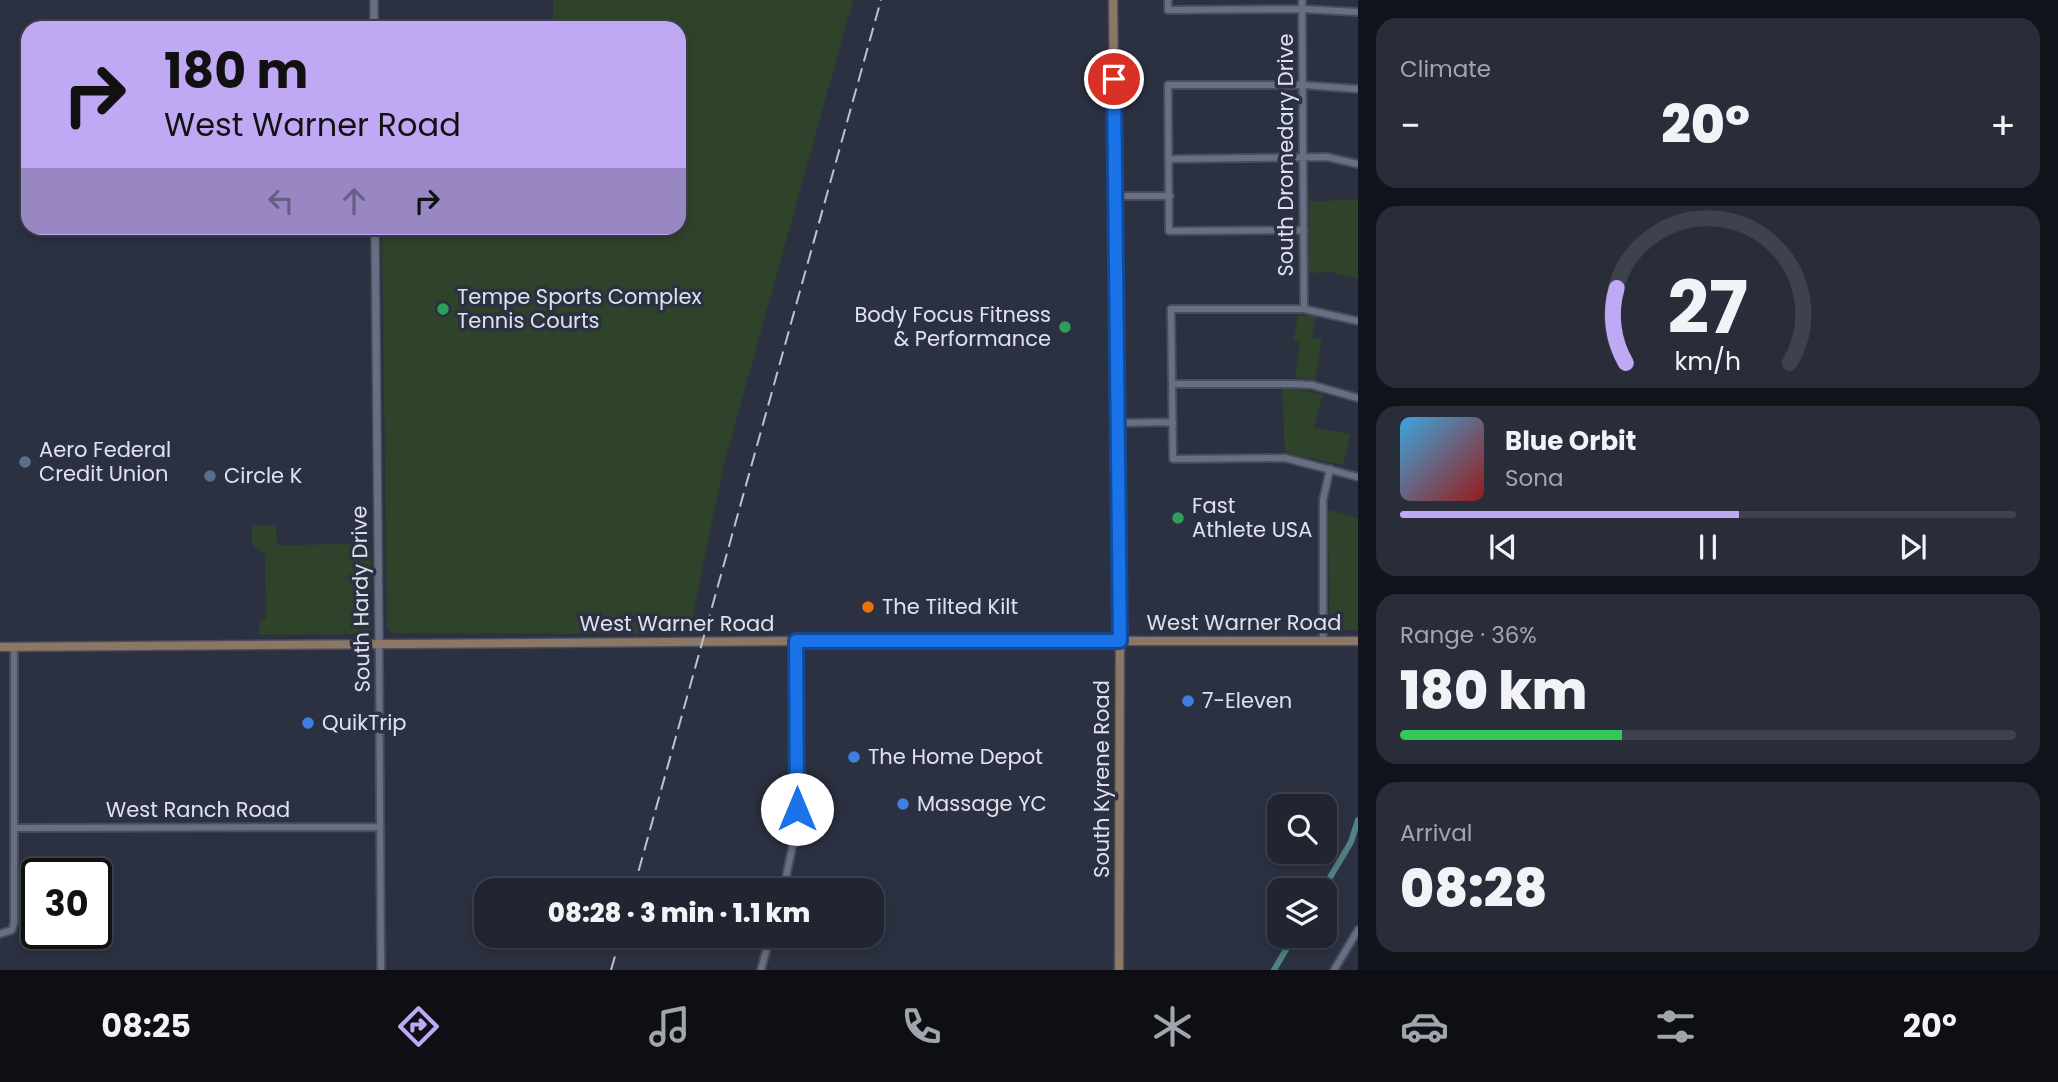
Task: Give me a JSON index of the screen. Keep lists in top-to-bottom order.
{
  "streets": {
    "main road": ["West Warner Road", "South Kyrene Road"],
    "street": ["South Dromedary Drive", "South Hardy Drive", "West Ranch Road"]
  },
  "crossings": [
    ["South Hardy Drive", "West Warner Road"],
    ["South Hardy Drive", "West Ranch Road"],
    ["West Warner Road", "South Kyrene Road"]
  ],
  "places": [
    "Tempe Sports Complex Tennis Courts",
    "Body Focus Fitness & Performance",
    "Aero Federal Credit Union",
    "Circle K",
    "Fast Athlete USA",
    "The Tilted Kilt",
    "7-Eleven",
    "QuikTrip",
    "The Home Depot",
    "Massage YC"
  ],
  "page": {
    "tile": [
      "Climate",
      ["Range · 36%", "180 km"],
      ["Arrival", "08:28"]
    ],
    "turn": ["180 m", "West Warner Road"],
    "heat": ["−", "20°", "+"],
    "song": ["Blue Orbit", "Sona"],
    "limit": "30",
    "trip": "08:28 · 3 min · 1.1 km",
    "tabs": ["08:25", "20°"],
    "gauge": ["27", "km/h"]
  }
}
